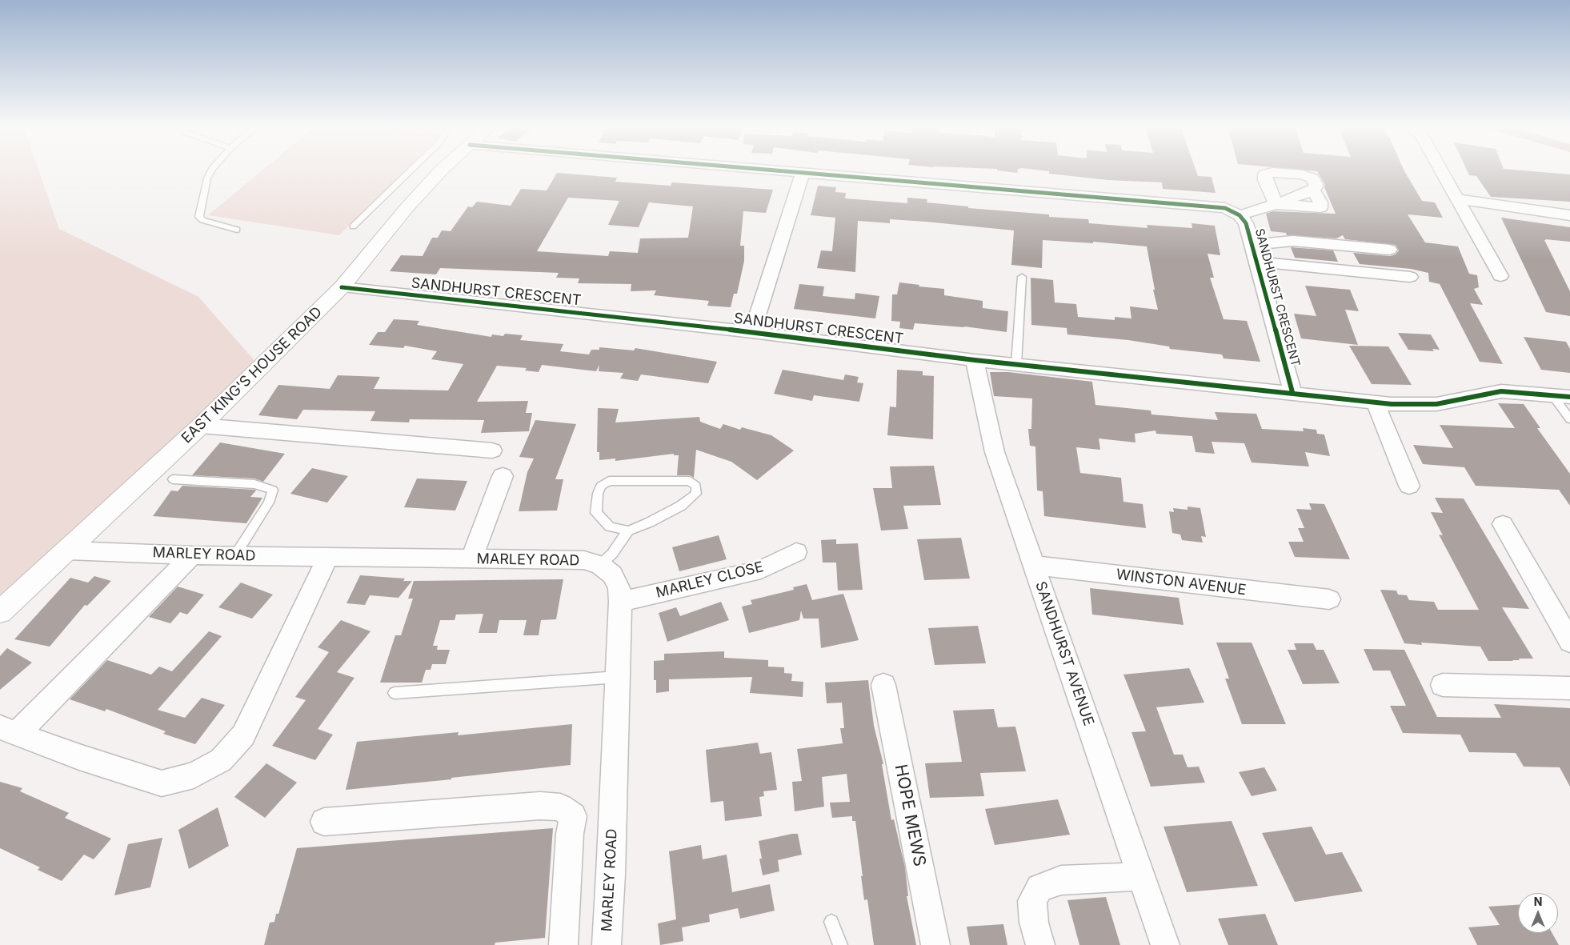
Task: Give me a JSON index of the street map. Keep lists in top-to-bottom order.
{
  "streets": {
    "main road": ["EAST KING'S HOUSE ROAD"],
    "street": [
      "SANDHURST CRESCENT",
      "MARLEY ROAD",
      "MARLEY CLOSE",
      "WINSTON AVENUE",
      "SANDHURST AVENUE",
      "HOPE MEWS"
    ]
  },
  "crossings": [
    ["SANDHURST CRESCENT", "EAST KING'S HOUSE ROAD"],
    ["SANDHURST CRESCENT", "SANDHURST AVENUE"],
    ["EAST KING'S HOUSE ROAD", "MARLEY ROAD"],
    ["MARLEY ROAD", "MARLEY CLOSE"],
    ["WINSTON AVENUE", "SANDHURST AVENUE"]
  ],
  "north": "top"
}
